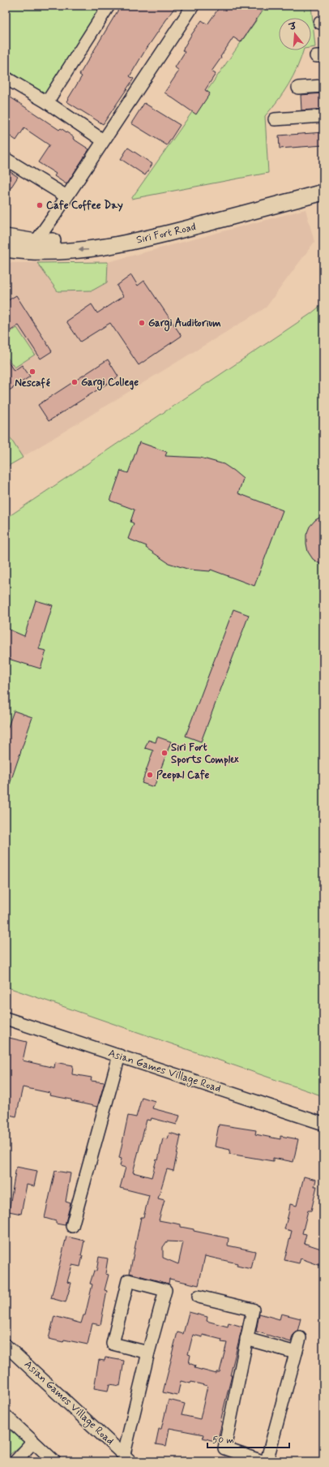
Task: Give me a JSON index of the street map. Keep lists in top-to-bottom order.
{
  "streets": {
    "street": ["Siri Fort Road", "Asian Games Village Road"]
  },
  "places": [
    "Cafe Coffee Day",
    "Gargi Auditorium",
    "Nescafé",
    "Gargi College",
    "Siri Fort Sports Complex",
    "Peepal Cafe"
  ],
  "scale_bar": "50 m",
  "north": "top"
}
